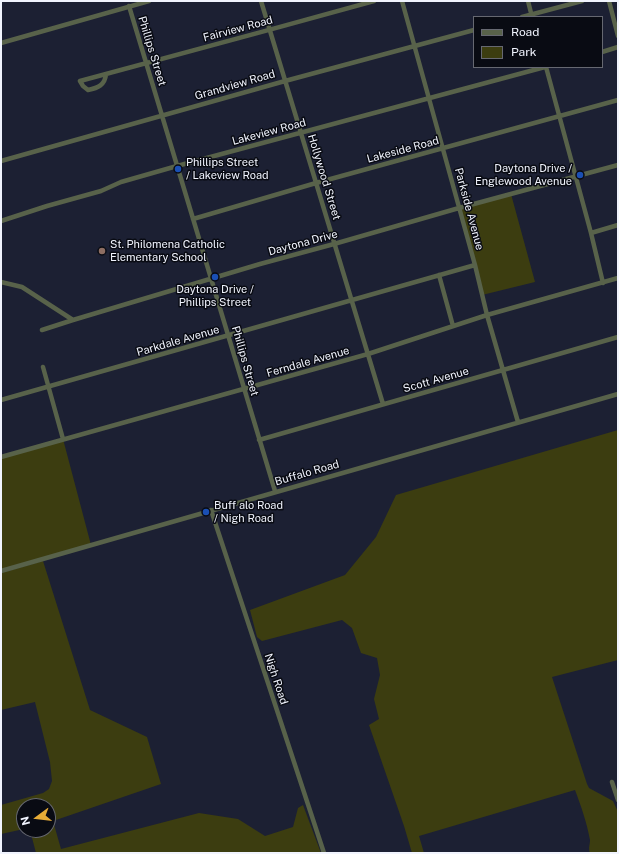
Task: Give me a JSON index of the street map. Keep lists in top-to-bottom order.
{
  "streets": {
    "street": [
      "Fairview Road",
      "Phillips Street",
      "Grandview Road",
      "Lakeview Road",
      "Lakeside Road",
      "Hollywood Street",
      "Parkside Avenue",
      "Daytona Drive",
      "Parkdale Avenue",
      "Ferndale Avenue",
      "Scott Avenue",
      "Buffalo Road",
      "Nigh Road"
    ]
  },
  "crossings": [
    ["Fairview Road", "Phillips Street"],
    ["Fairview Road", "Hollywood Street"],
    ["Phillips Street", "Grandview Road"],
    ["Phillips Street", "Lakeview Road"],
    ["Phillips Street", "Lakeside Road"],
    ["Phillips Street", "Daytona Drive"],
    ["Phillips Street", "Parkdale Avenue"],
    ["Phillips Street", "Ferndale Avenue"],
    ["Phillips Street", "Scott Avenue"],
    ["Phillips Street", "Buffalo Road"],
    ["Grandview Road", "Hollywood Street"],
    ["Grandview Road", "Parkside Avenue"],
    ["Lakeview Road", "Hollywood Street"],
    ["Lakeview Road", "Parkside Avenue"],
    ["Lakeside Road", "Hollywood Street"],
    ["Lakeside Road", "Parkside Avenue"],
    ["Hollywood Street", "Daytona Drive"],
    ["Hollywood Street", "Parkdale Avenue"],
    ["Hollywood Street", "Ferndale Avenue"],
    ["Hollywood Street", "Scott Avenue"],
    ["Parkside Avenue", "Daytona Drive"],
    ["Parkside Avenue", "Parkdale Avenue"],
    ["Parkside Avenue", "Ferndale Avenue"],
    ["Parkside Avenue", "Scott Avenue"],
    ["Parkside Avenue", "Buffalo Road"],
    ["Buffalo Road", "Nigh Road"]
  ],
  "places": [
    "Phillips Street / Lakeview Road",
    "Daytona Drive / Englewood Avenue",
    "St. Philomena Catholic Elementary School",
    "Daytona Drive / Phillips Street",
    "Buff alo Road / Nigh Road"
  ],
  "legend": ["Road", "Park"],
  "north": "left"
}
